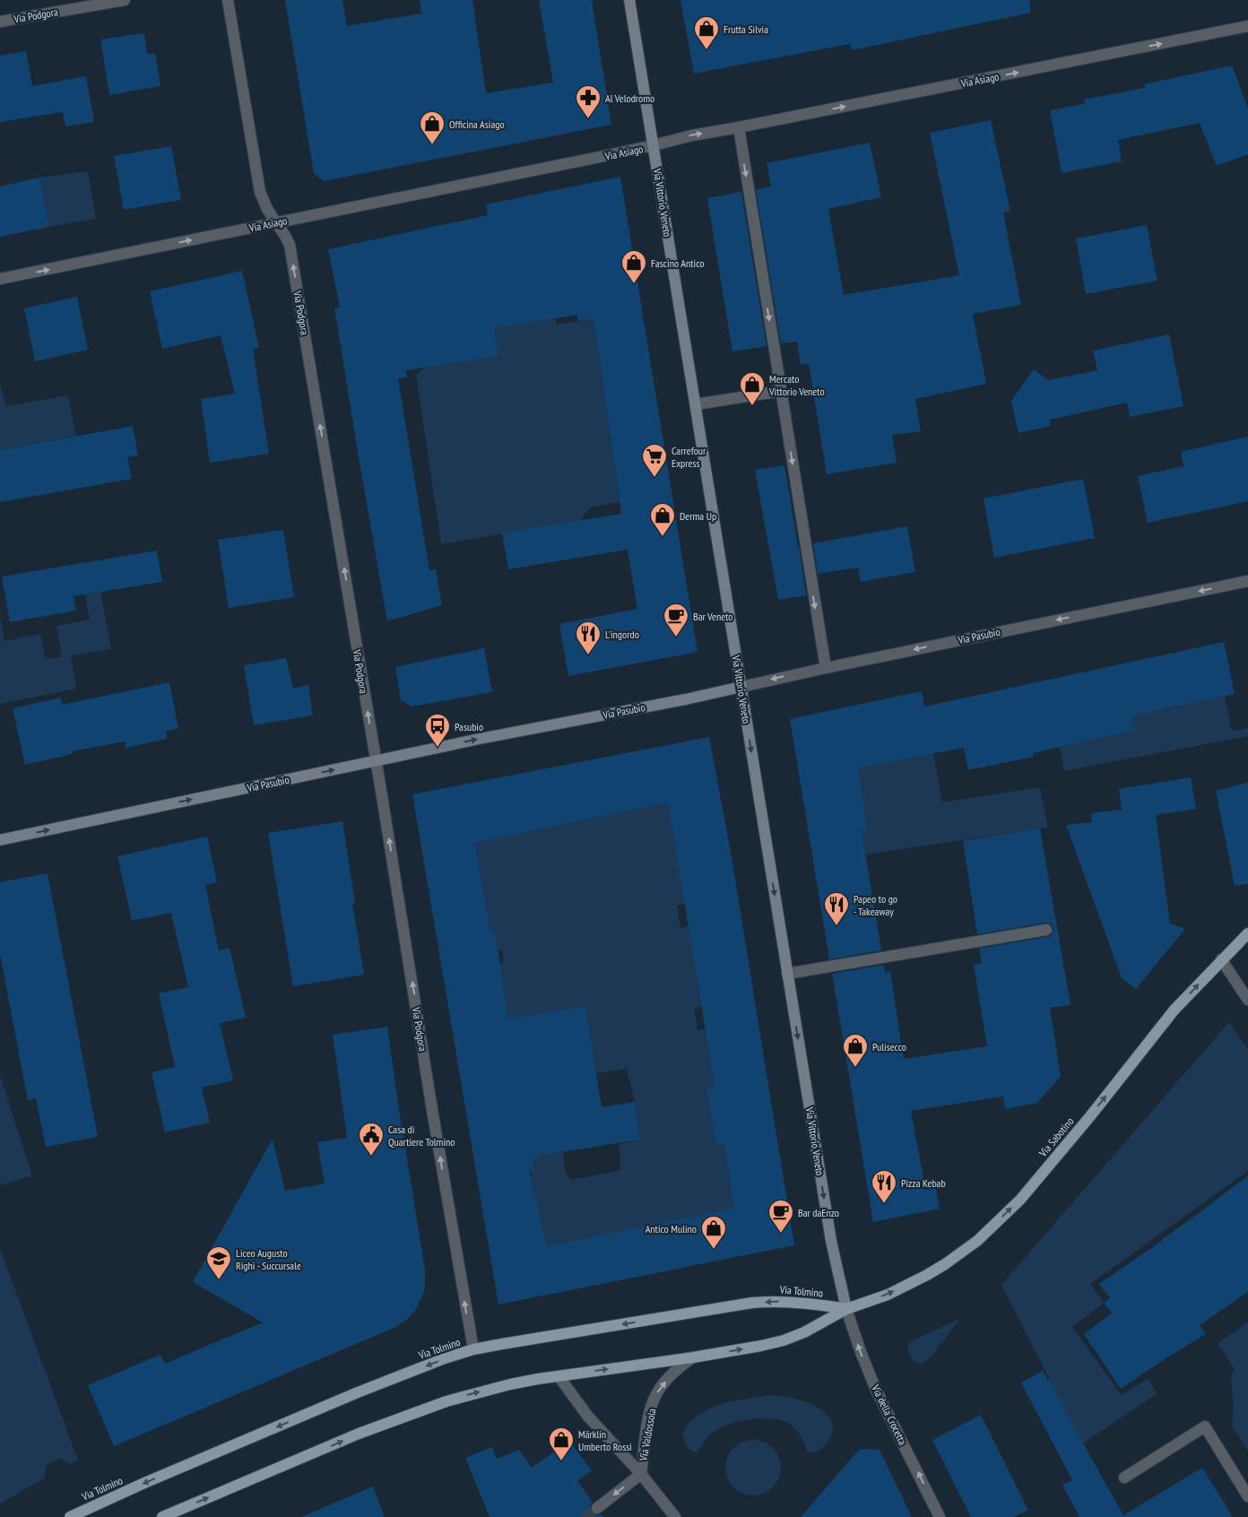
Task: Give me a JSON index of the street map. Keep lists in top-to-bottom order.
{
  "streets": {
    "main road": ["Via Sabotino", "Via Tolmino"],
    "street": [
      "Via Podgora",
      "Via Asiago",
      "Via Vittorio Veneto",
      "Via Pasubio",
      "Via della Crocetta",
      "Via Valdossola"
    ]
  },
  "crossings": [
    ["Via Podgora", "Via Asiago"],
    ["Via Podgora", "Via Pasubio"],
    ["Via Podgora", "Via Tolmino"],
    ["Via Asiago", "Via Vittorio Veneto"],
    ["Via Vittorio Veneto", "Via Pasubio"],
    ["Via Vittorio Veneto", "Via Sabotino"],
    ["Via Vittorio Veneto", "Via Tolmino"],
    ["Via Vittorio Veneto", "Via della Crocetta"],
    ["Via Sabotino", "Via Tolmino"],
    ["Via Sabotino", "Via della Crocetta"],
    ["Via Tolmino", "Via della Crocetta"]
  ],
  "one_way": [
    "Via Podgora",
    "Via Asiago",
    "Via Vittorio Veneto",
    "Via Sabotino",
    "Via della Crocetta",
    "Via Valdossola"
  ],
  "places": {
    "shop": [
      "Frutta Silvia",
      "Officina Asiago",
      "Fascino Antico",
      "Mercato Vittorio Veneto",
      "Derma Up",
      "Pulisecco",
      "Antico Mulino",
      "Märklin Umberto Rossi"
    ],
    "pharmacy": ["Al Velodromo"],
    "supermarket": ["Carrefour Express"],
    "cafe": ["Bar Veneto", "Bar daEnzo"],
    "restaurant": ["L'ingordo", "Papeo to go - Takeaway", "Pizza Kebab"],
    "bus stop": ["Pasubio"],
    "public building": ["Casa di Quartiere Tolmino"],
    "school or university": ["Liceo Augusto Righi - Succursale"]
  }
}
